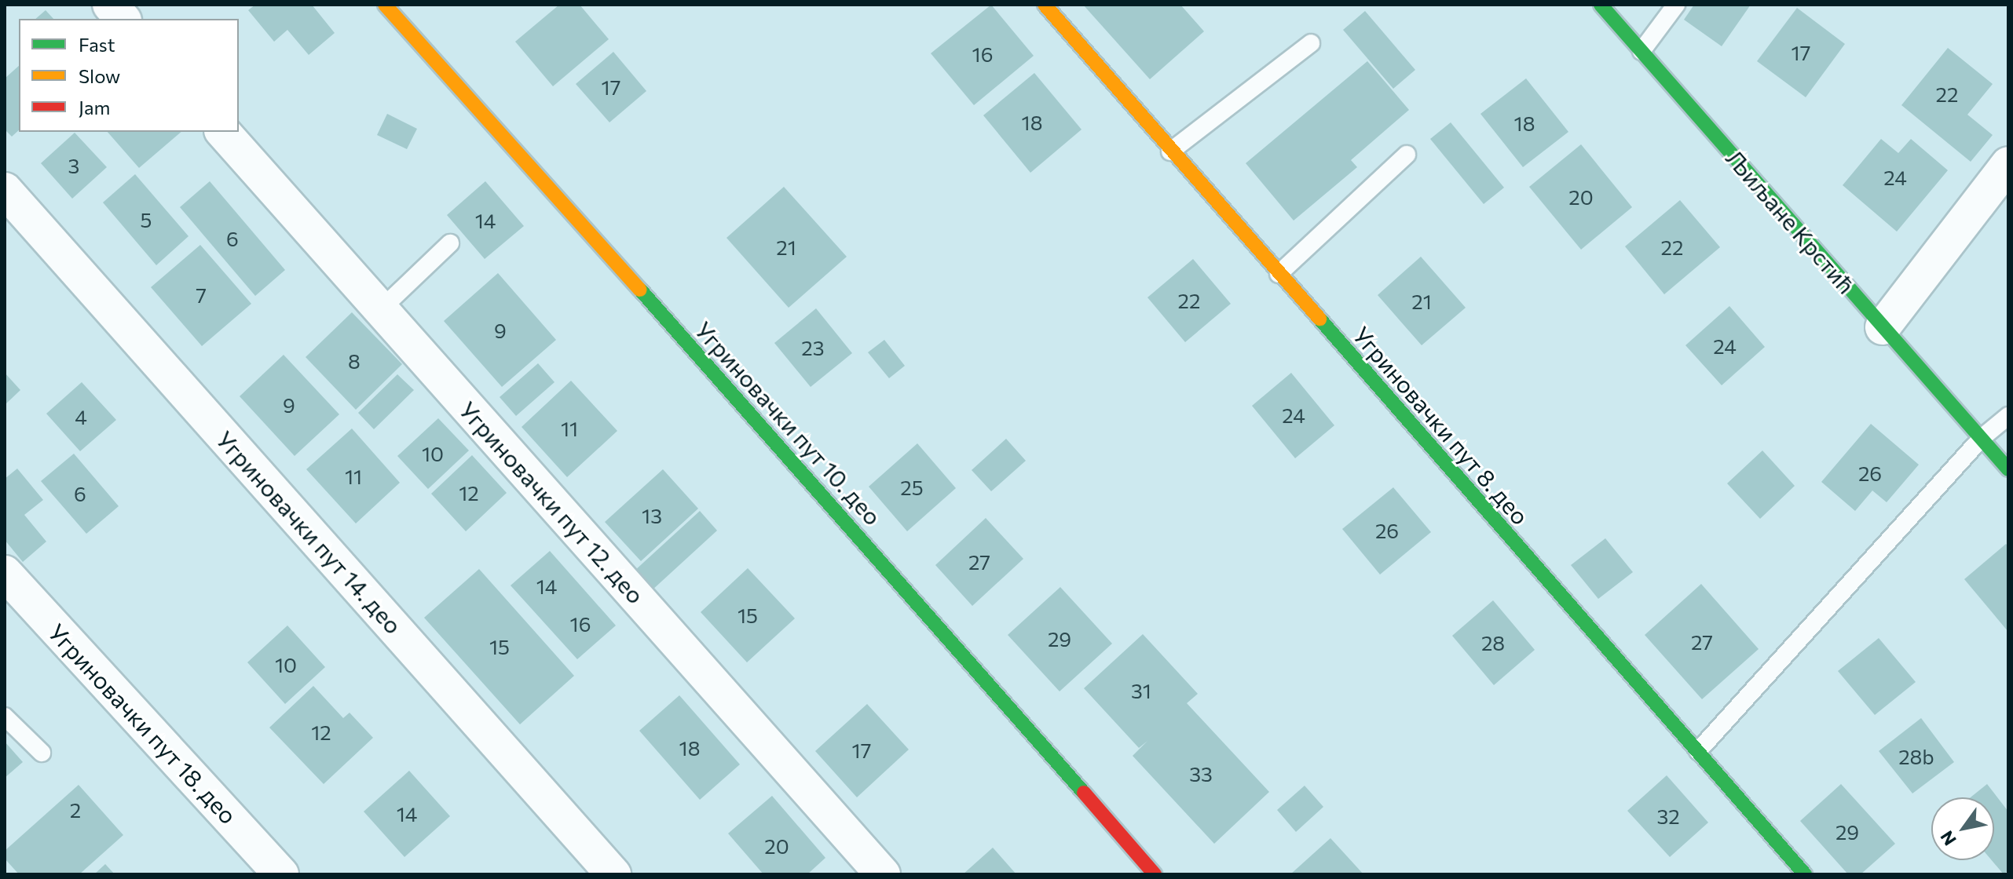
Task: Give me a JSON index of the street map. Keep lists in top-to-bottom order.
{
  "streets": {
    "street": [
      "Љиљане Крстић",
      "Угриновачки пут 10. део",
      "Угриновачки пут 8. део",
      "Угриновачки пут 12. део",
      "Угриновачки пут 14. део",
      "Угриновачки пут 18. део"
    ]
  },
  "house_numbers": [
    "17",
    "16",
    "17",
    "22",
    "18",
    "18",
    "3",
    "24",
    "20",
    "5",
    "14",
    "6",
    "21",
    "22",
    "7",
    "22",
    "21",
    "9",
    "24",
    "23",
    "8",
    "9",
    "24",
    "4",
    "11",
    "10",
    "26",
    "11",
    "25",
    "12",
    "6",
    "13",
    "26",
    "27",
    "14",
    "15",
    "16",
    "29",
    "27",
    "28",
    "15",
    "10",
    "31",
    "12",
    "18",
    "17",
    "28b",
    "33",
    "2",
    "14",
    "32",
    "29",
    "20"
  ],
  "legend": ["Fast", "Slow", "Jam"],
  "north": "bottom left"
}
